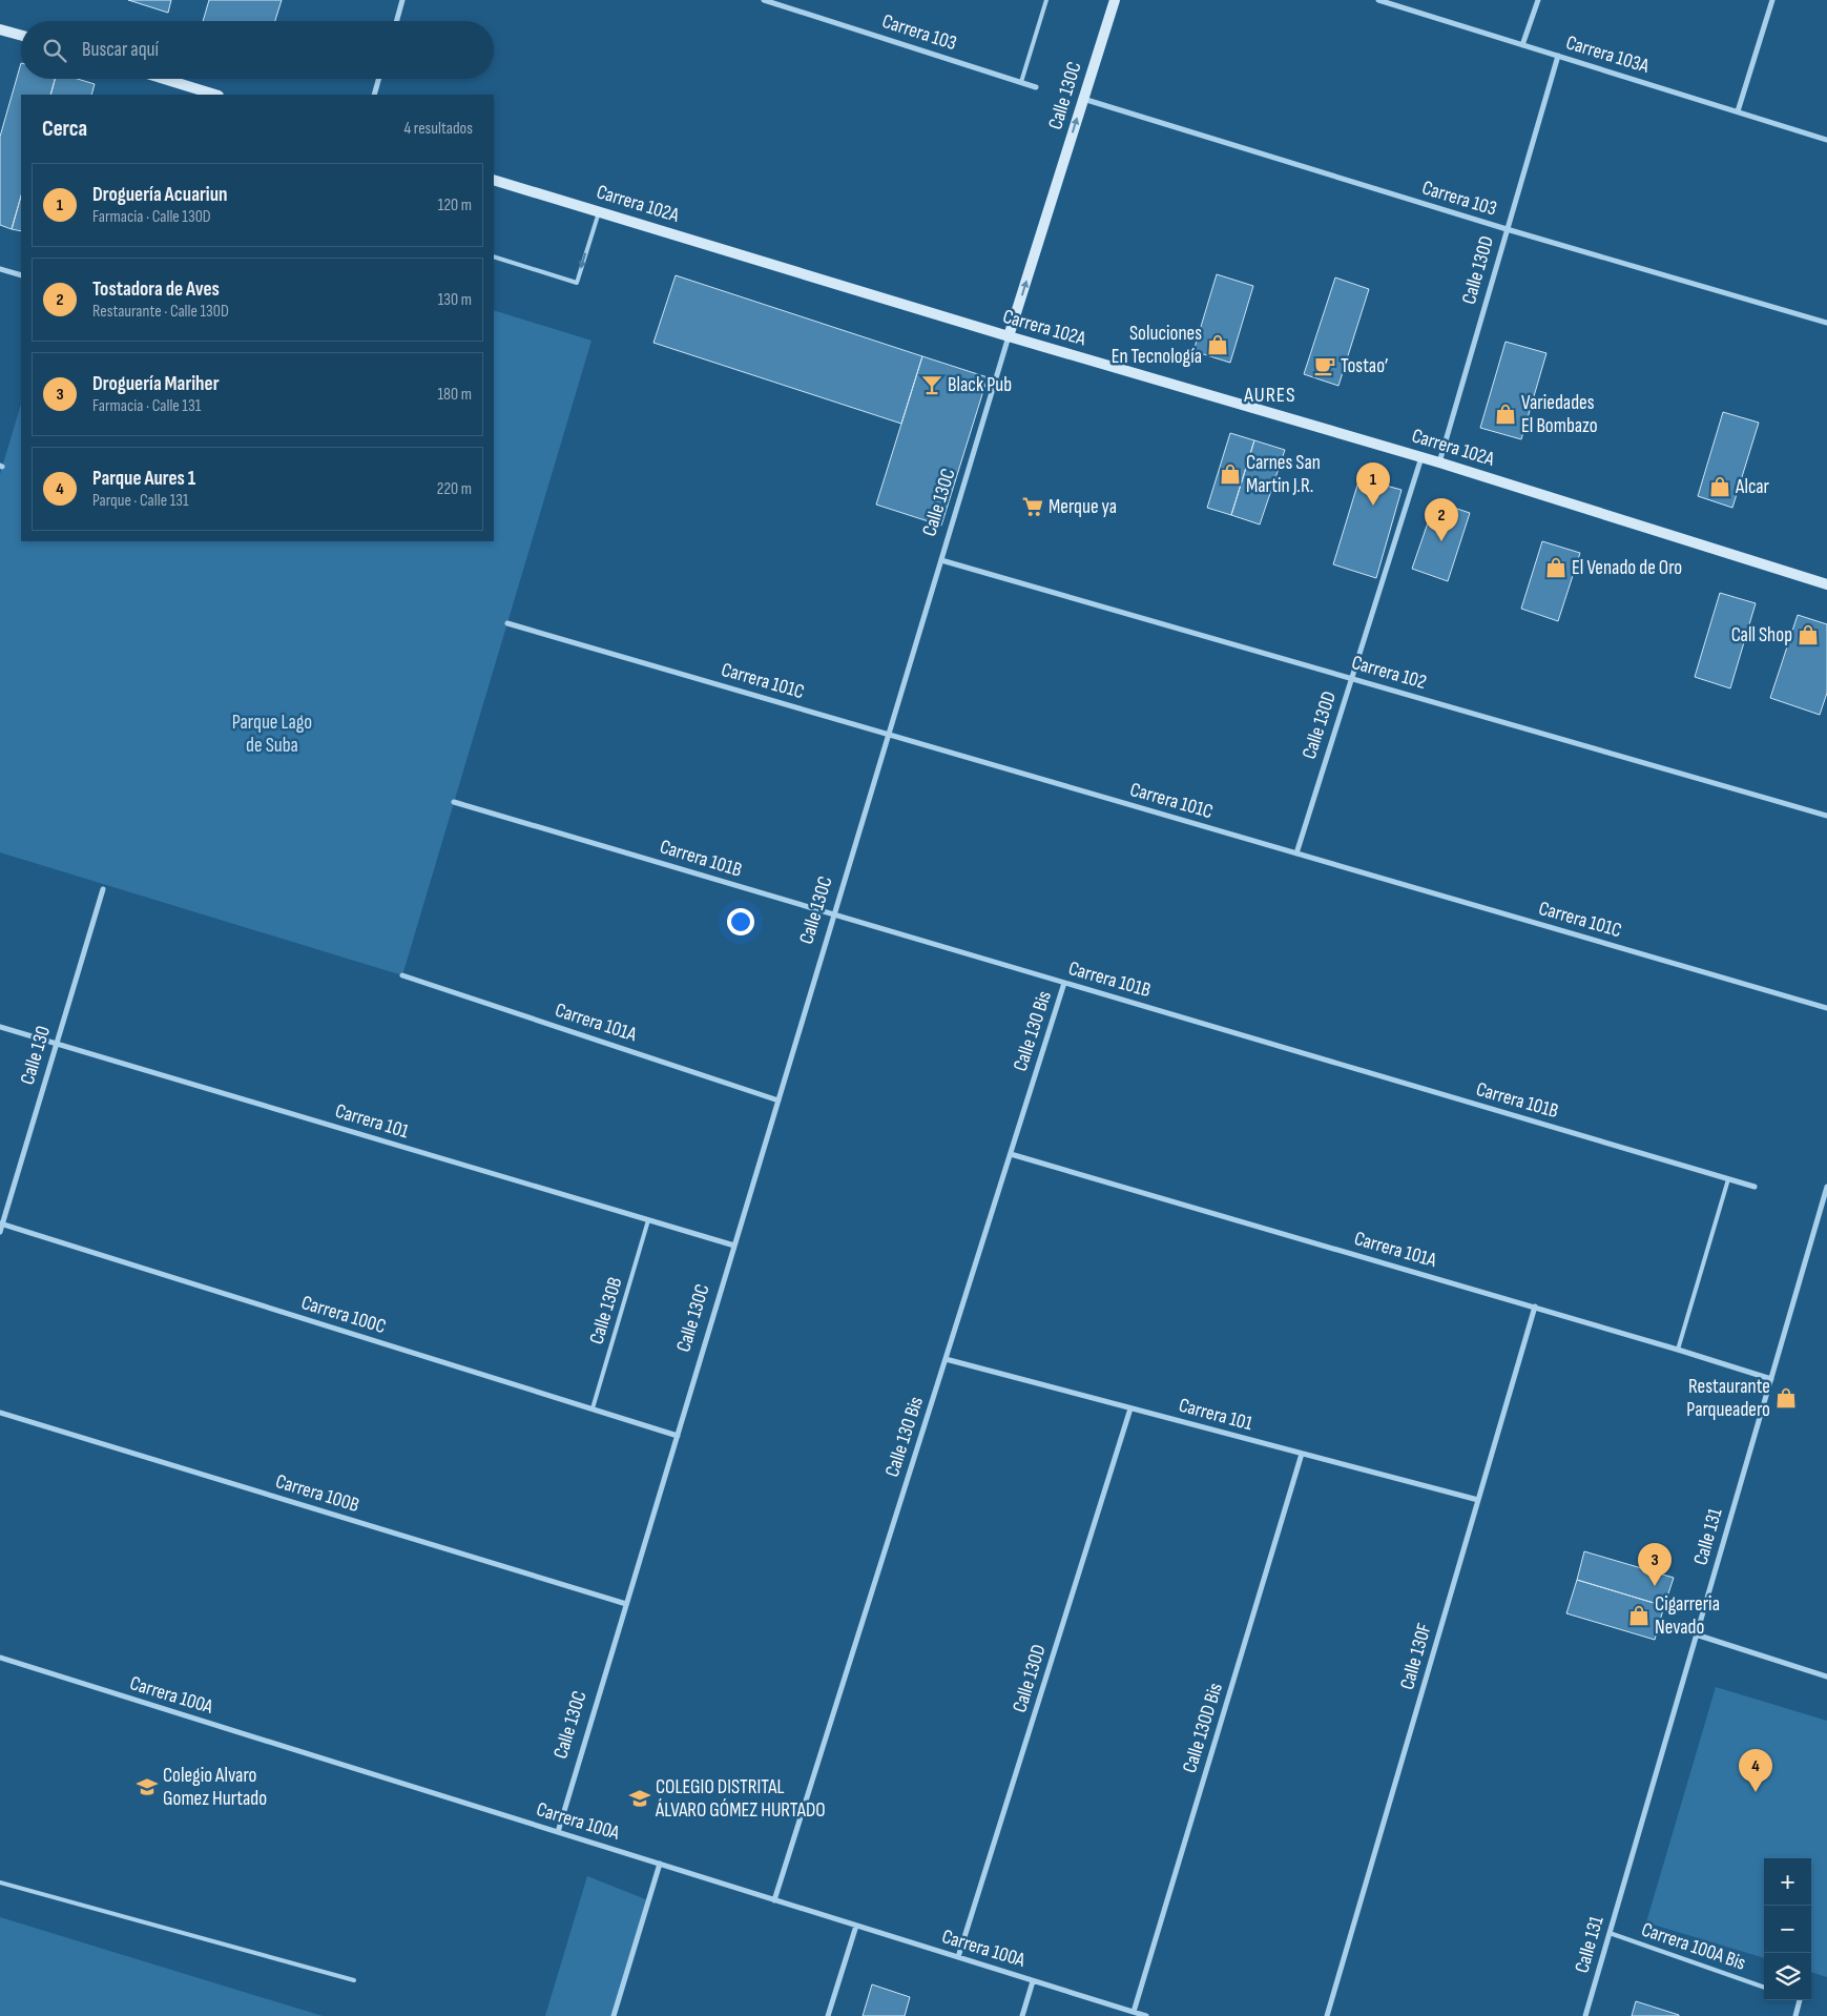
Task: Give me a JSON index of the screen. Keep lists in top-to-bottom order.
{
  "streets": {
    "street": [
      "Carrera 103",
      "Carrera 103A",
      "Calle 130C",
      "Carrera 102A",
      "Calle 130D",
      "Carrera 102",
      "Carrera 101C",
      "Carrera 101B",
      "Carrera 101A",
      "Calle 130 Bis",
      "Calle 130",
      "Carrera 101",
      "Carrera 100C",
      "Carrera 100B",
      "Calle 131",
      "Calle 130F",
      "Carrera 100A",
      "Calle 130D Bis"
    ],
    "lane": ["Calle 130B", "Carrera 100A Bis"]
  },
  "crossings": [
    ["Carrera 103", "Calle 130C"],
    ["Carrera 103", "Calle 130D"],
    ["Carrera 103A", "Calle 130D"],
    ["Calle 130C", "Carrera 102A"],
    ["Calle 130C", "Carrera 102"],
    ["Calle 130C", "Carrera 101C"],
    ["Calle 130C", "Carrera 101B"],
    ["Calle 130C", "Carrera 101A"],
    ["Calle 130C", "Carrera 101"],
    ["Calle 130C", "Carrera 100C"],
    ["Calle 130C", "Carrera 100B"],
    ["Calle 130C", "Carrera 100A"],
    ["Carrera 102A", "Calle 130D"],
    ["Calle 130D", "Carrera 102"],
    ["Calle 130D", "Carrera 101C"],
    ["Calle 130D", "Carrera 101"],
    ["Calle 130D", "Carrera 100A"],
    ["Carrera 101B", "Calle 130 Bis"],
    ["Carrera 101A", "Calle 130 Bis"],
    ["Carrera 101A", "Calle 131"],
    ["Carrera 101A", "Calle 130F"],
    ["Calle 130 Bis", "Carrera 101"],
    ["Calle 130 Bis", "Carrera 100A"],
    ["Calle 130", "Carrera 101"],
    ["Calle 130", "Carrera 100C"],
    ["Carrera 101", "Calle 130B"],
    ["Carrera 101", "Calle 130F"],
    ["Carrera 101", "Calle 130D Bis"],
    ["Calle 130B", "Carrera 100C"],
    ["Calle 131", "Carrera 100A Bis"],
    ["Carrera 100A", "Calle 130D Bis"]
  ],
  "districts": ["AURES"],
  "parks": ["Parque Lago de Suba"],
  "places": {
    "shop": [
      "Soluciones En Tecnología",
      "Variedades El Bombazo",
      "Carnes San Martin J.R.",
      "Alcar",
      "El Venado de Oro",
      "Call Shop",
      "Restaurante Parqueadero",
      "Cigarreria Nevado"
    ],
    "cafe": ["Tostao’"],
    "bar": ["Black Pub"],
    "supermarket": ["Merque ya"],
    "school or university": ["Colegio Alvaro Gomez Hurtado", "COLEGIO DISTRITAL ÁLVARO GÓMEZ HURTADO"]
  },
  "page": {
    "search": "Buscar aquí",
    "heading": ["Cerca", "4 resultados"],
    "list": [
      {
        "mark": "1",
        "name": "Droguería Acuariun",
        "note": "Farmacia · Calle 130D",
        "value": "120 m"
      },
      {
        "mark": "2",
        "name": "Tostadora de Aves",
        "note": "Restaurante · Calle 130D",
        "value": "130 m"
      },
      {
        "mark": "3",
        "name": "Droguería Mariher",
        "note": "Farmacia · Calle 131",
        "value": "180 m"
      },
      {
        "mark": "4",
        "name": "Parque Aures 1",
        "note": "Parque · Calle 131",
        "value": "220 m"
      }
    ],
    "pins": [
      "1",
      "2",
      "3",
      "4"
    ],
    "map_buttons": ["+", "−"]
  }
}
